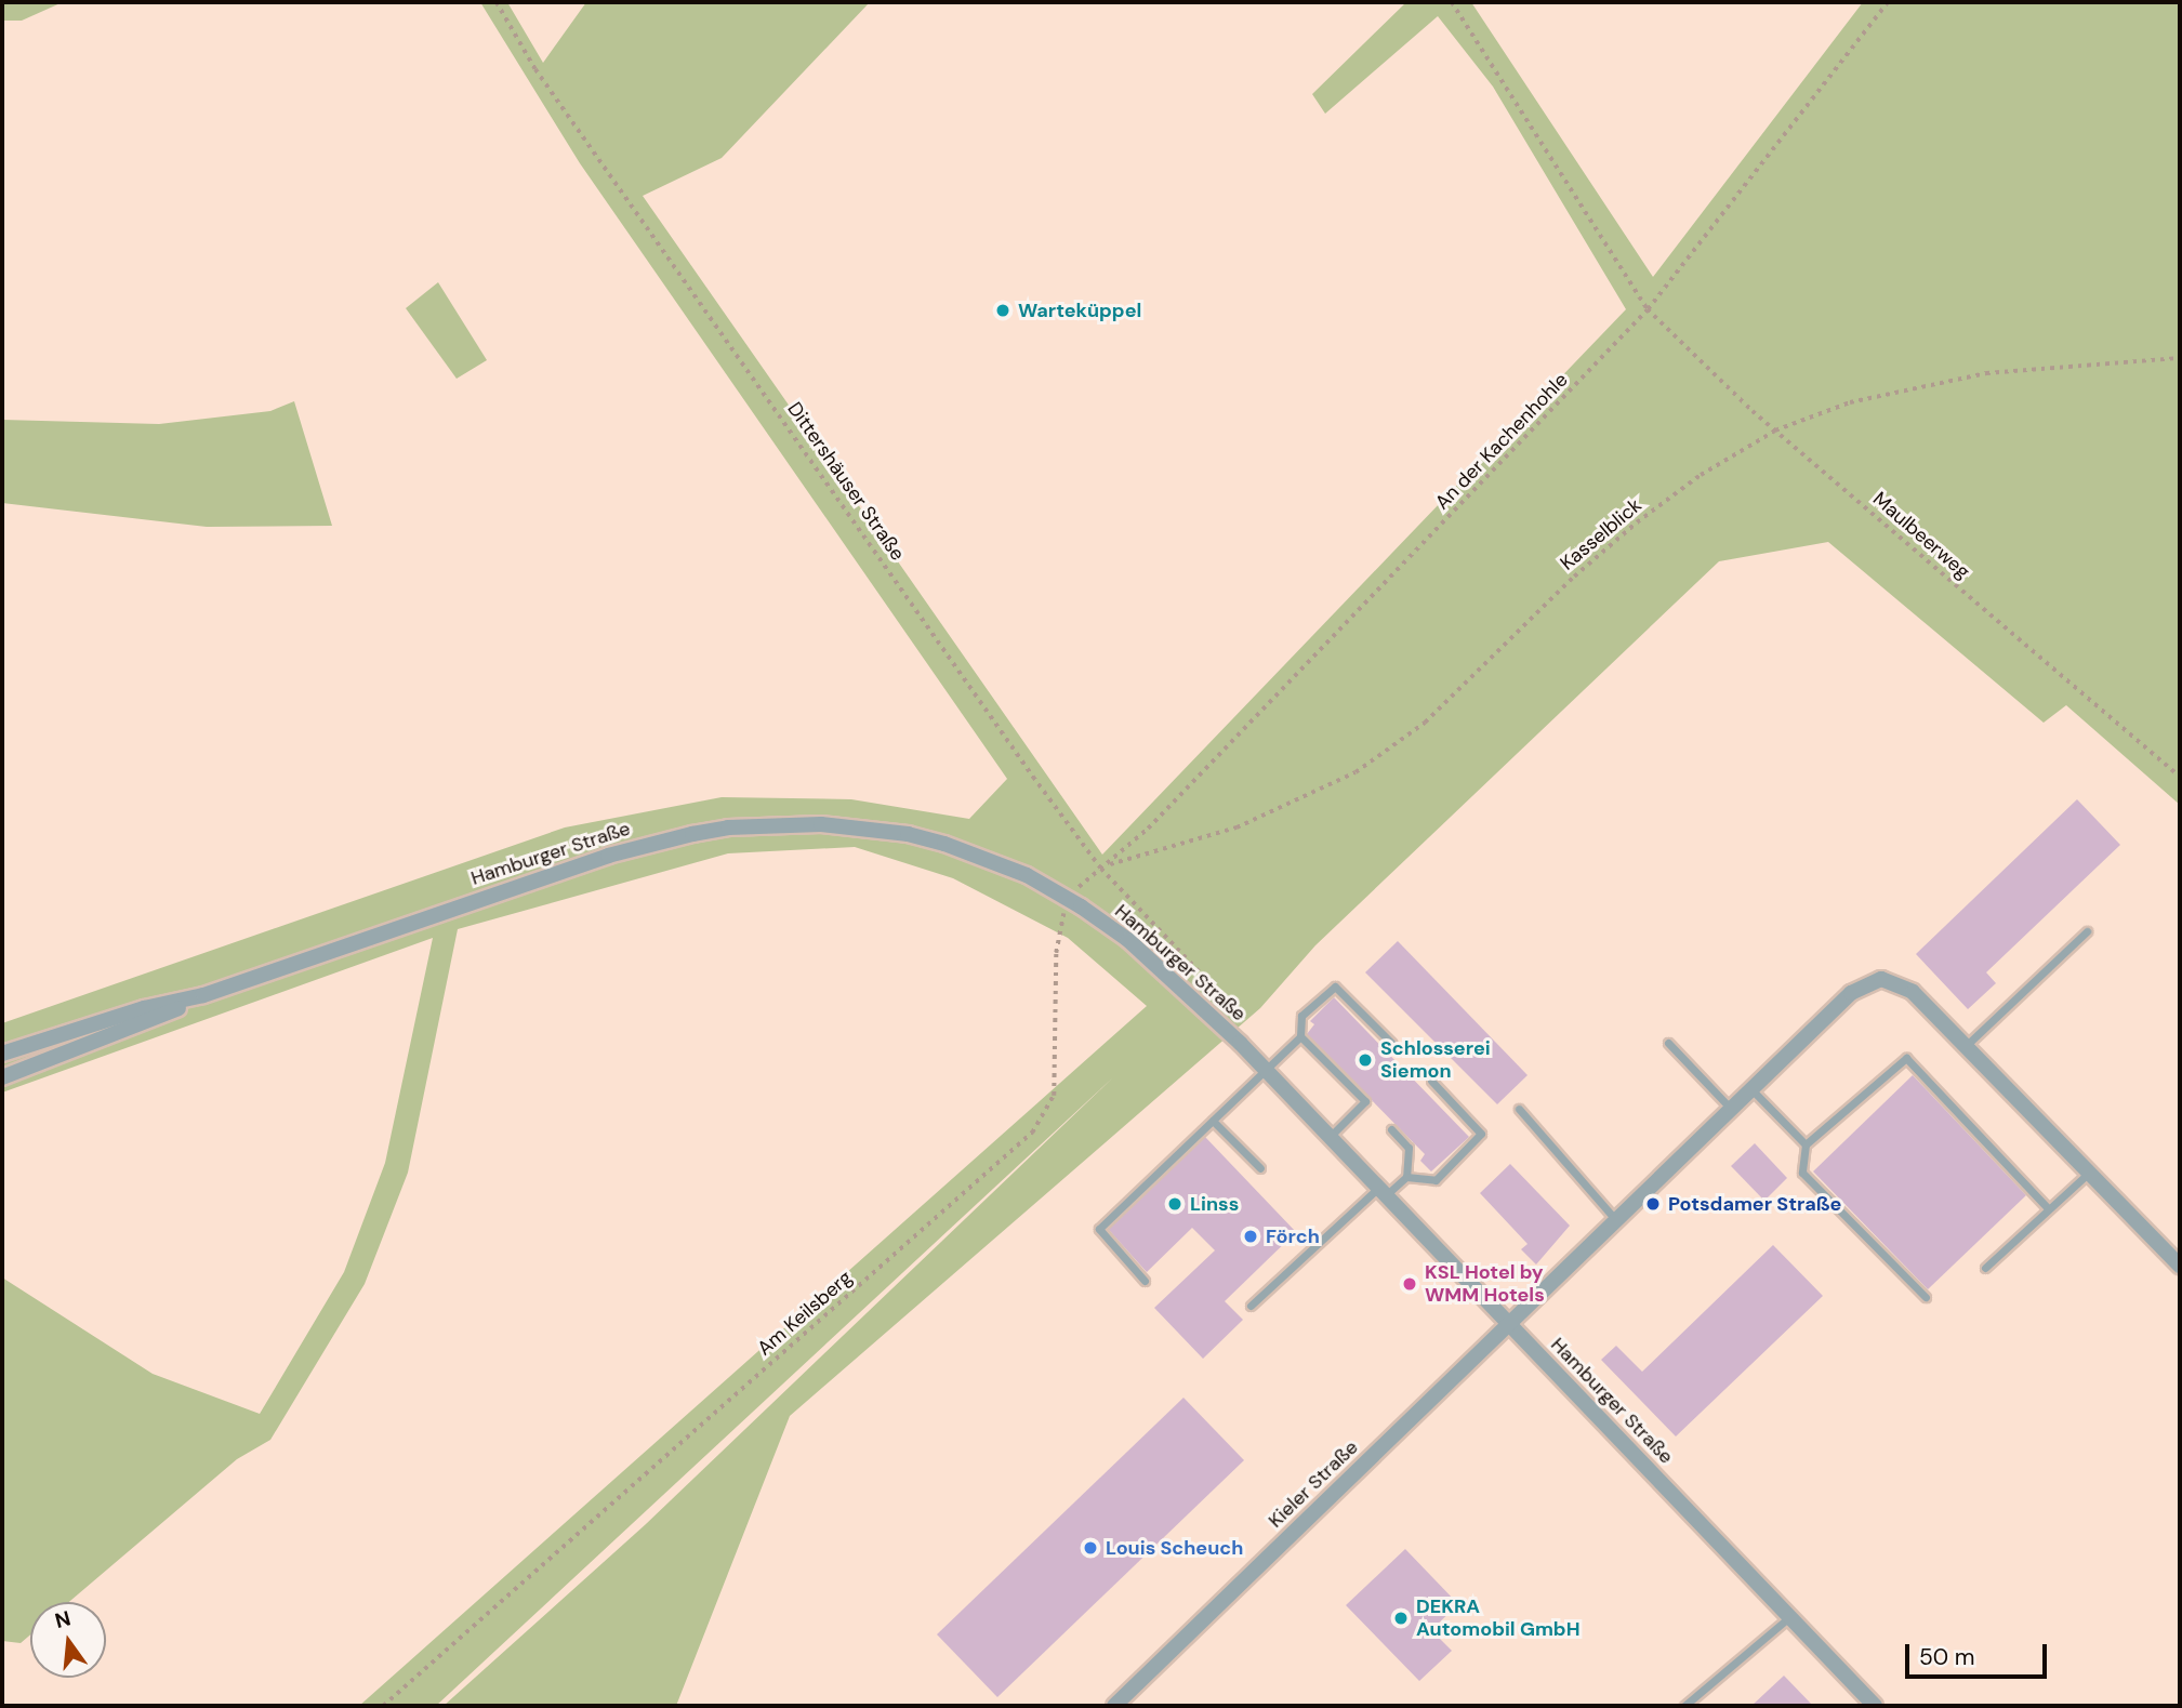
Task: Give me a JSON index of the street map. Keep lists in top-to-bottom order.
{
  "streets": {
    "street": ["Hamburger Straße", "Kieler Straße"],
    "path": [
      "An der Kachenhohle",
      "Dittershäuser Straße",
      "Kasselblick",
      "Maulbeerweg",
      "Am Keilsberg"
    ]
  },
  "crossings": [
    ["An der Kachenhohle", "Dittershäuser Straße"],
    ["An der Kachenhohle", "Kasselblick"],
    ["An der Kachenhohle", "Maulbeerweg"],
    ["Dittershäuser Straße", "Kasselblick"],
    ["Kasselblick", "Maulbeerweg"],
    ["Hamburger Straße", "Am Keilsberg"],
    ["Hamburger Straße", "Kieler Straße"]
  ],
  "places": [
    "Warteküppel",
    "Schlosserei Siemon",
    "Linss",
    "Potsdamer Straße",
    "Förch",
    "KSL Hotel by WMM Hotels",
    "Louis Scheuch",
    "DEKRA Automobil GmbH"
  ],
  "scale_bar": "50 m",
  "north": "top"
}
